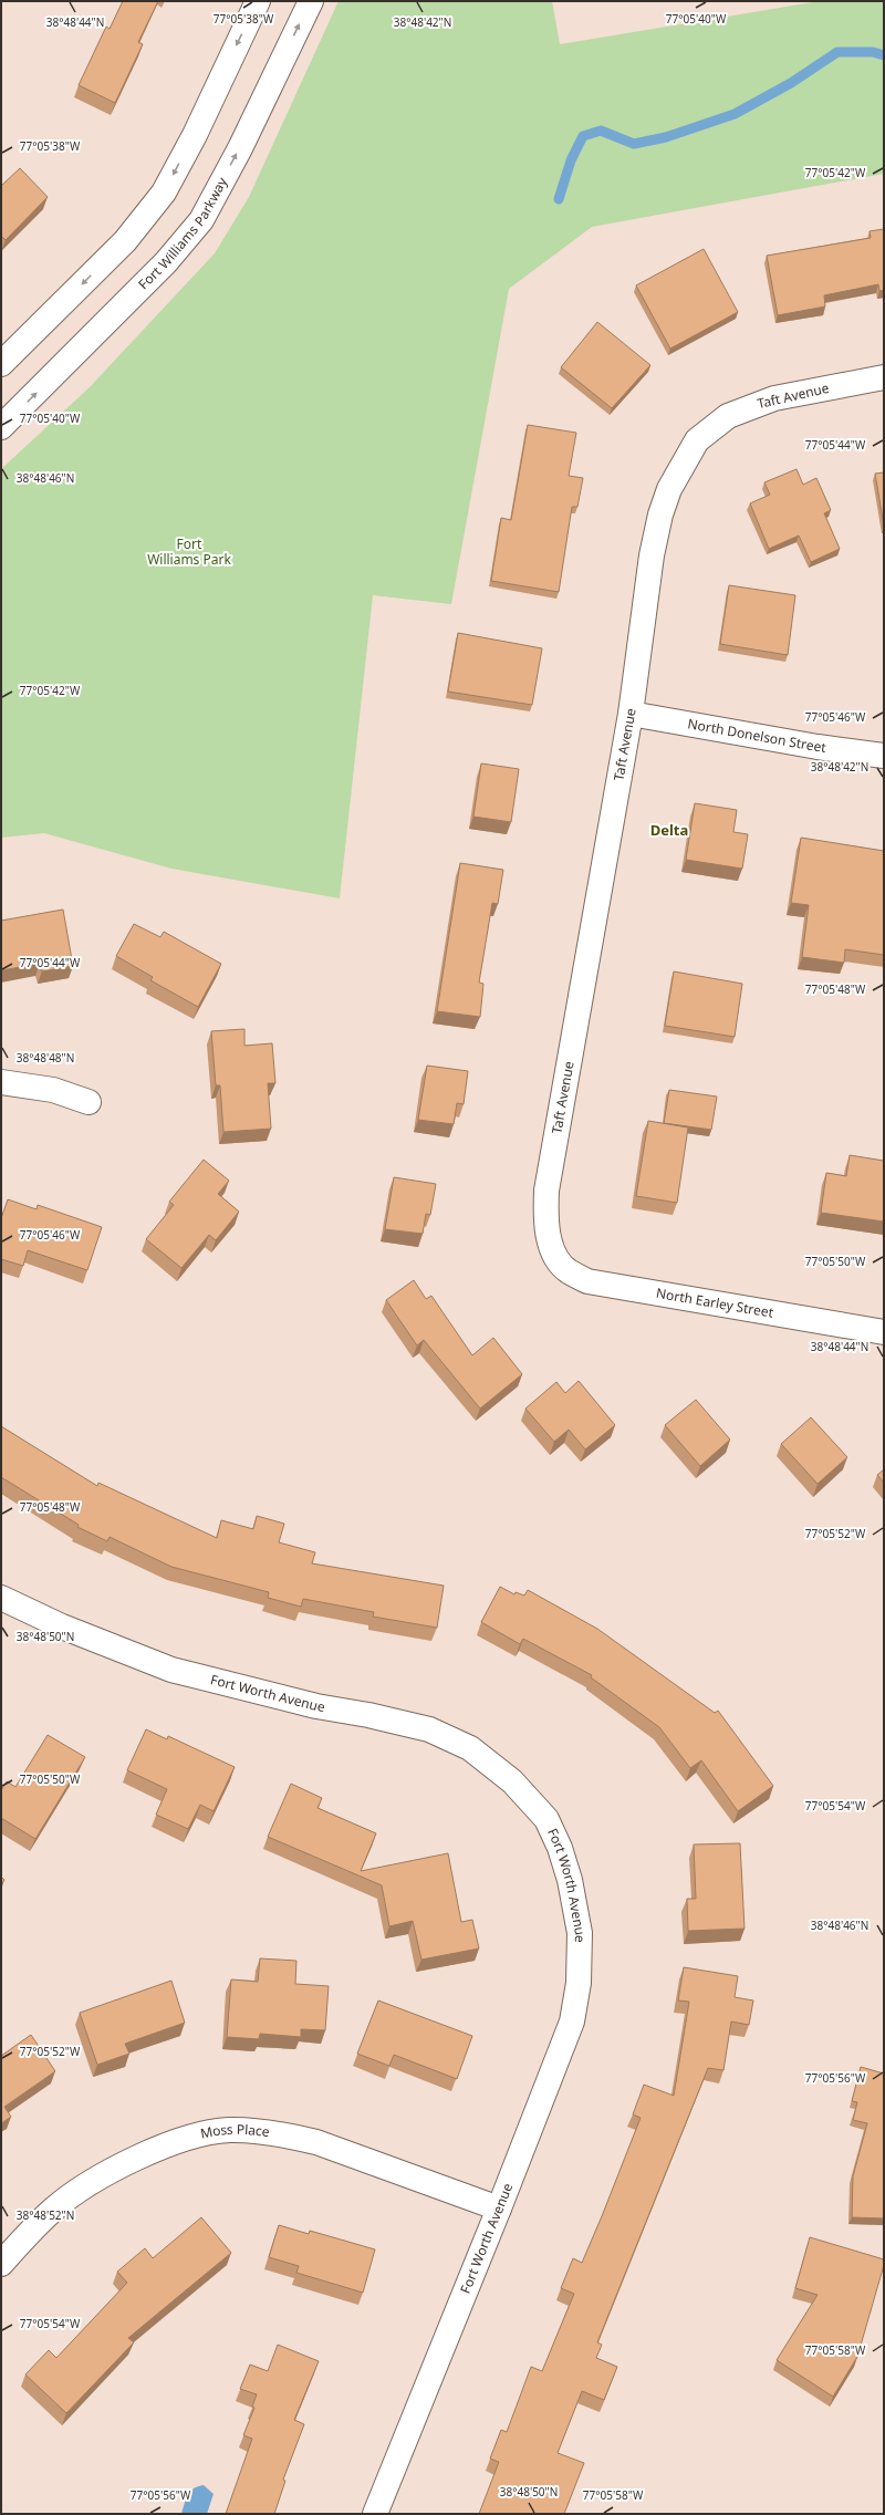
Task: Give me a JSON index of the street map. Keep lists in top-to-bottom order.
{
  "streets": {
    "street": [
      "Fort Williams Parkway",
      "Taft Avenue",
      "North Donelson Street",
      "North Earley Street",
      "Fort Worth Avenue",
      "Moss Place"
    ]
  },
  "crossings": [
    ["Taft Avenue", "North Donelson Street"],
    ["Taft Avenue", "North Earley Street"],
    ["Fort Worth Avenue", "Moss Place"]
  ],
  "districts": ["Delta"],
  "parks": ["Fort Williams Park"],
  "coordinates": [
    "77°05'40\"W",
    "77°05'38\"W",
    "38°48'44\"N",
    "38°48'42\"N",
    "77°05'42\"W",
    "77°05'44\"W",
    "38°48'46\"N",
    "77°05'46\"W",
    "77°05'48\"W",
    "38°48'48\"N",
    "77°05'50\"W",
    "77°05'52\"W",
    "38°48'50\"N",
    "77°05'54\"W",
    "77°05'56\"W",
    "38°48'52\"N",
    "77°05'58\"W"
  ]
}
